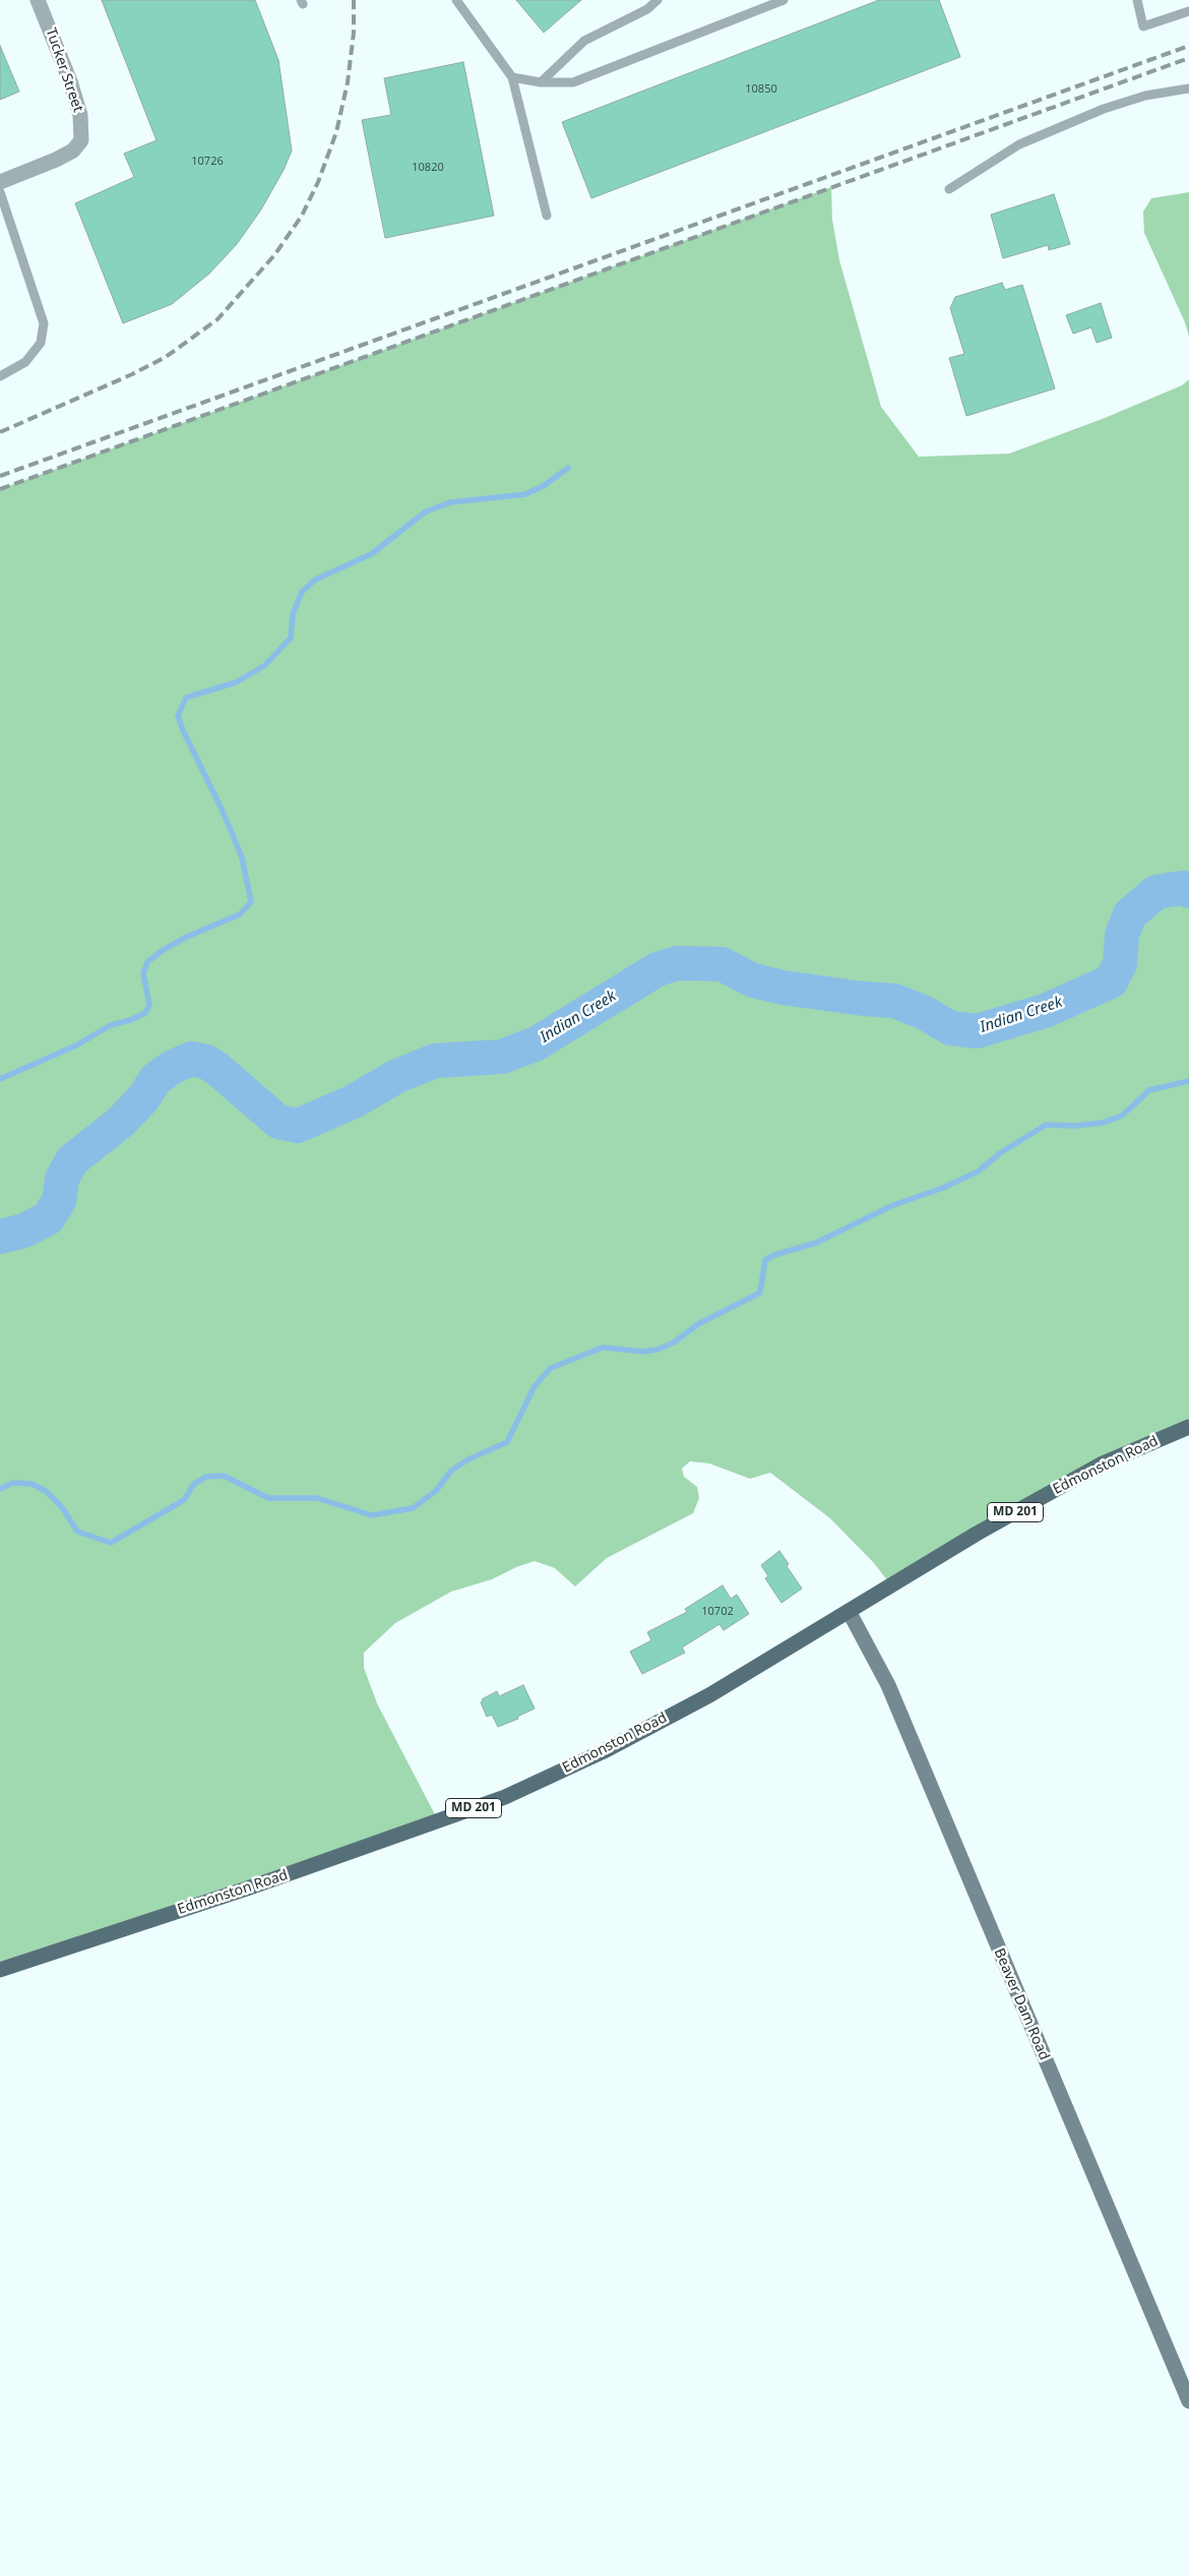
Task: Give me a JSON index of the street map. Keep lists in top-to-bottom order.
{
  "streets": {
    "main road": ["Edmonston Road", "MD 201"],
    "street": ["Tucker Street", "Beaver Dam Road"]
  },
  "crossings": [
    ["Edmonston Road", "Beaver Dam Road"]
  ],
  "water": ["Indian Creek"],
  "house_numbers": [
    "10850",
    "10726",
    "10820",
    "10702"
  ]
}
